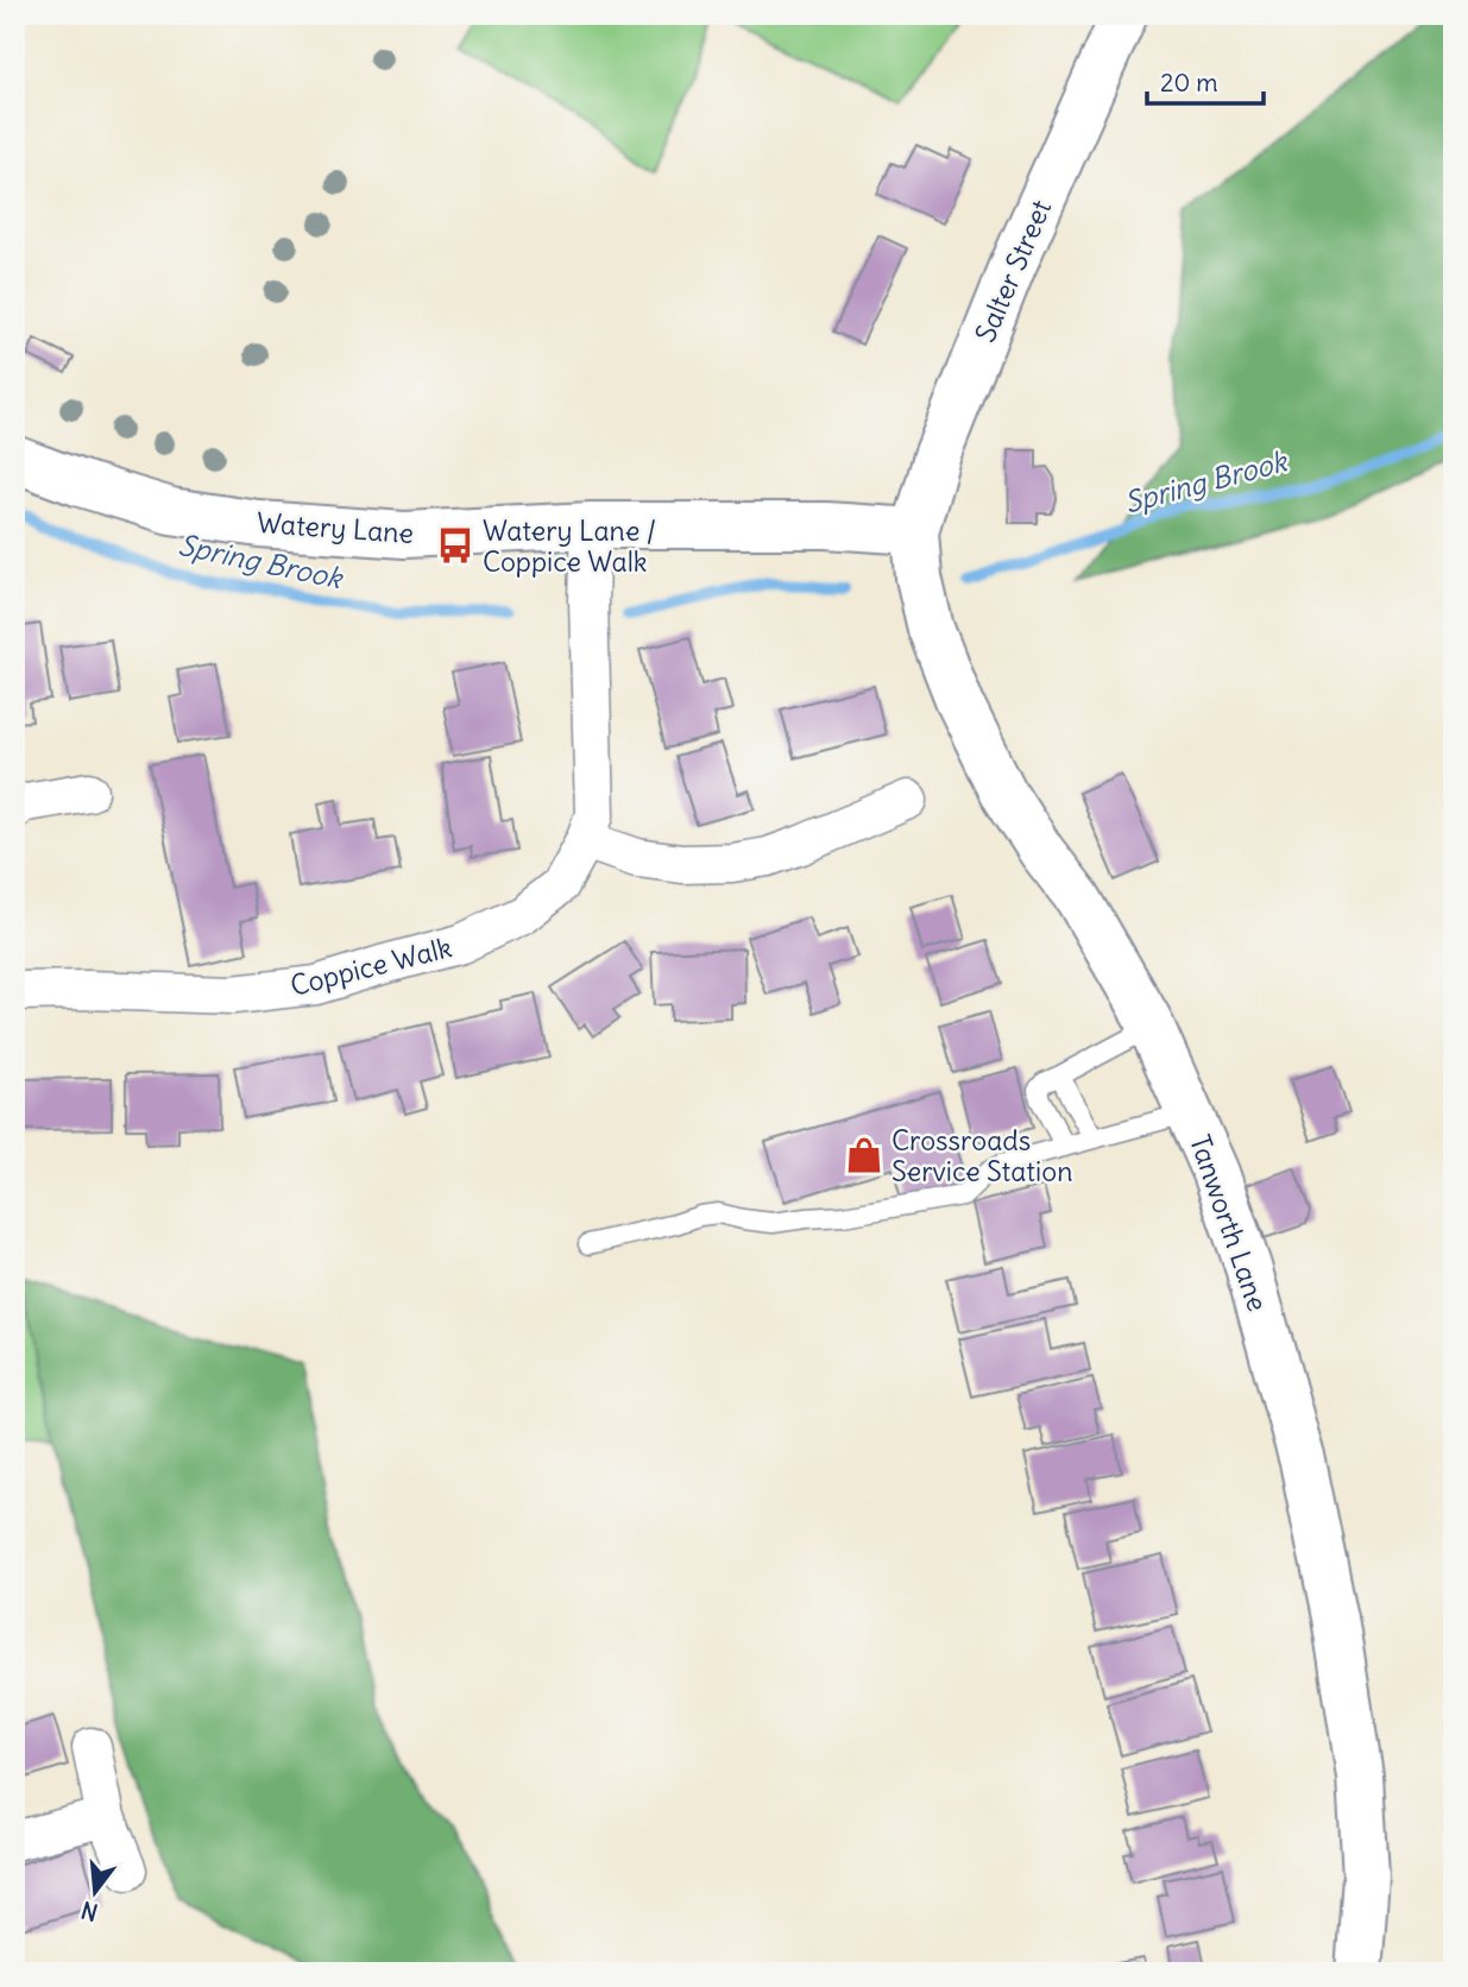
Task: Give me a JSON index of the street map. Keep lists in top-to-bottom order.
{
  "streets": {
    "main road": ["Salter Street", "Watery Lane", "Tanworth Lane"],
    "street": ["Coppice Walk"]
  },
  "crossings": [
    ["Salter Street", "Watery Lane"],
    ["Salter Street", "Tanworth Lane"],
    ["Watery Lane", "Coppice Walk"],
    ["Watery Lane", "Tanworth Lane"]
  ],
  "water": ["Spring Brook"],
  "places": {
    "bus stop": ["Watery Lane / Coppice Walk"],
    "shop": ["Crossroads Service Station"]
  },
  "scale_bar": "20 m",
  "north": "bottom"
}
